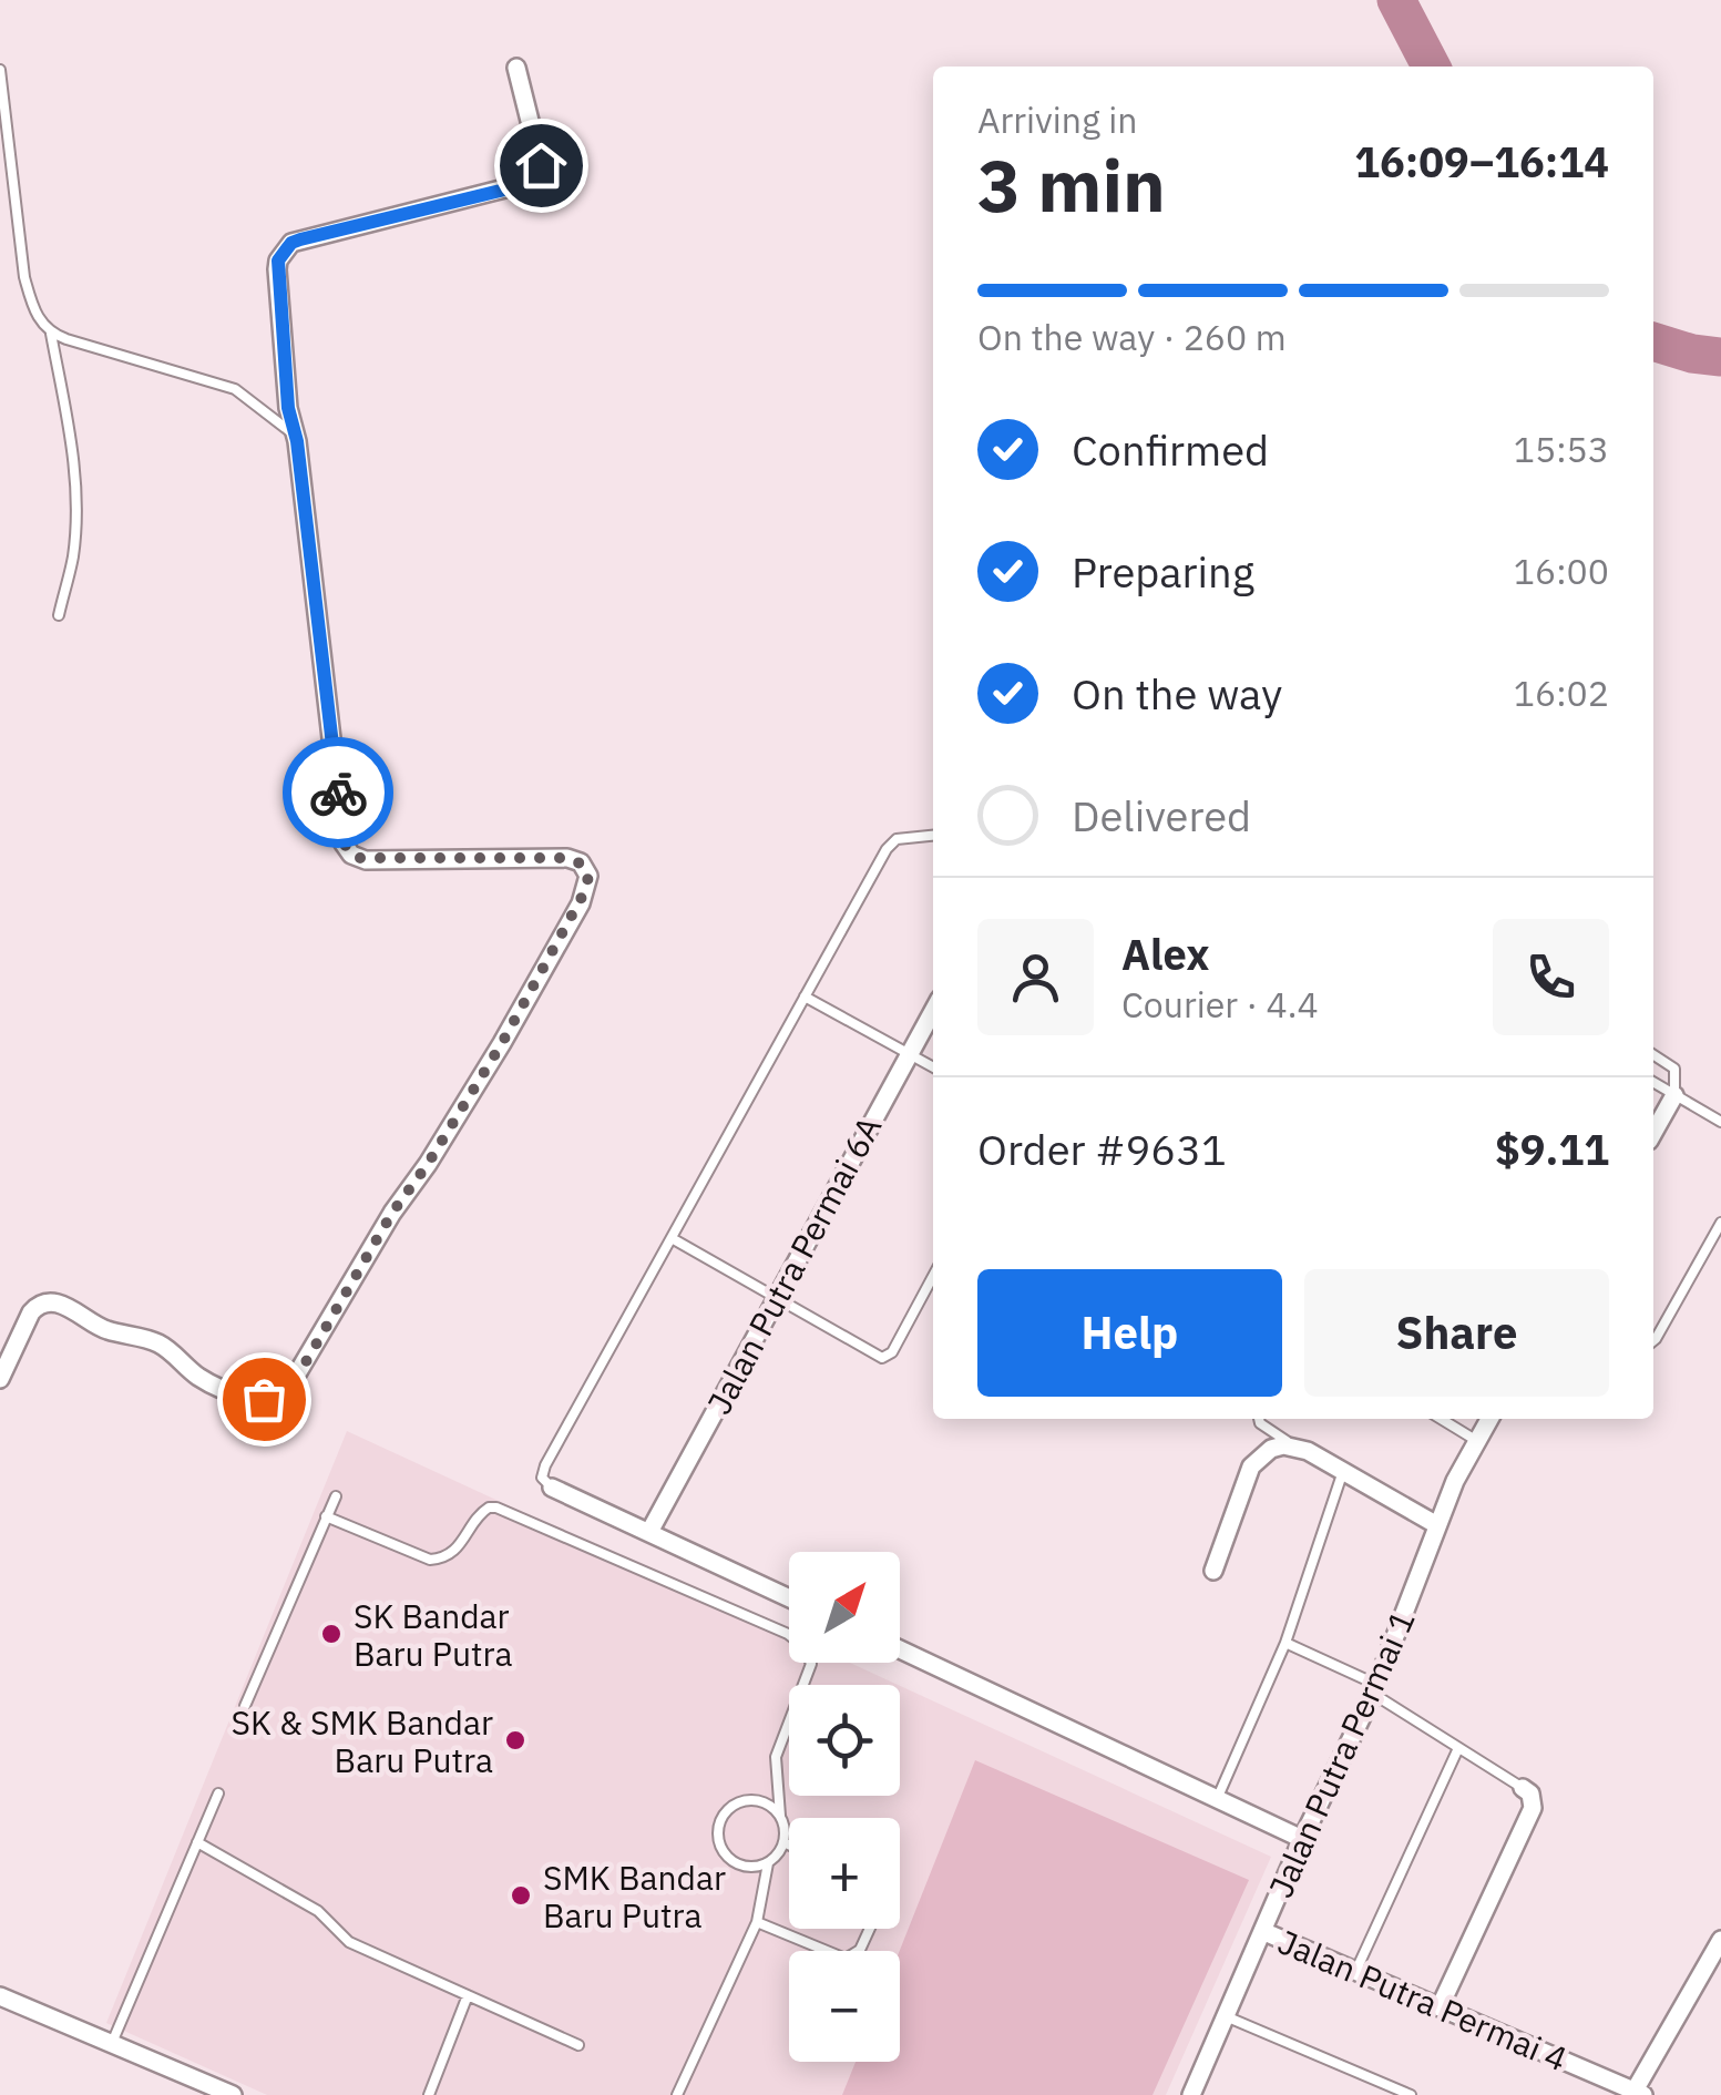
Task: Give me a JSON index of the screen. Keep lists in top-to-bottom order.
{
  "streets": {
    "street": ["Jalan Putra Permai 6A", "Jalan Putra Permai 1", "Jalan Putra Permai 4"]
  },
  "crossings": [
    ["Jalan Putra Permai 1", "Jalan Putra Permai 4"]
  ],
  "places": ["SK Bandar Baru Putra", "SK & SMK Bandar Baru Putra", "SMK Bandar Baru Putra"],
  "north": "top right",
  "page": {
    "heading": ["3 min", "Arriving in", "16:09–16:14"],
    "panel": [
      "Alex",
      "Courier · 4.4",
      "Order #9631",
      "$9.11"
    ],
    "bar": "On the way · 260 m",
    "list": [
      ["Confirmed", "15:53"],
      ["Preparing", "16:00"],
      ["On the way", "16:02"],
      "Delivered"
    ],
    "buttons": ["Help", "Share"],
    "map_buttons": ["+", "−"]
  }
}
